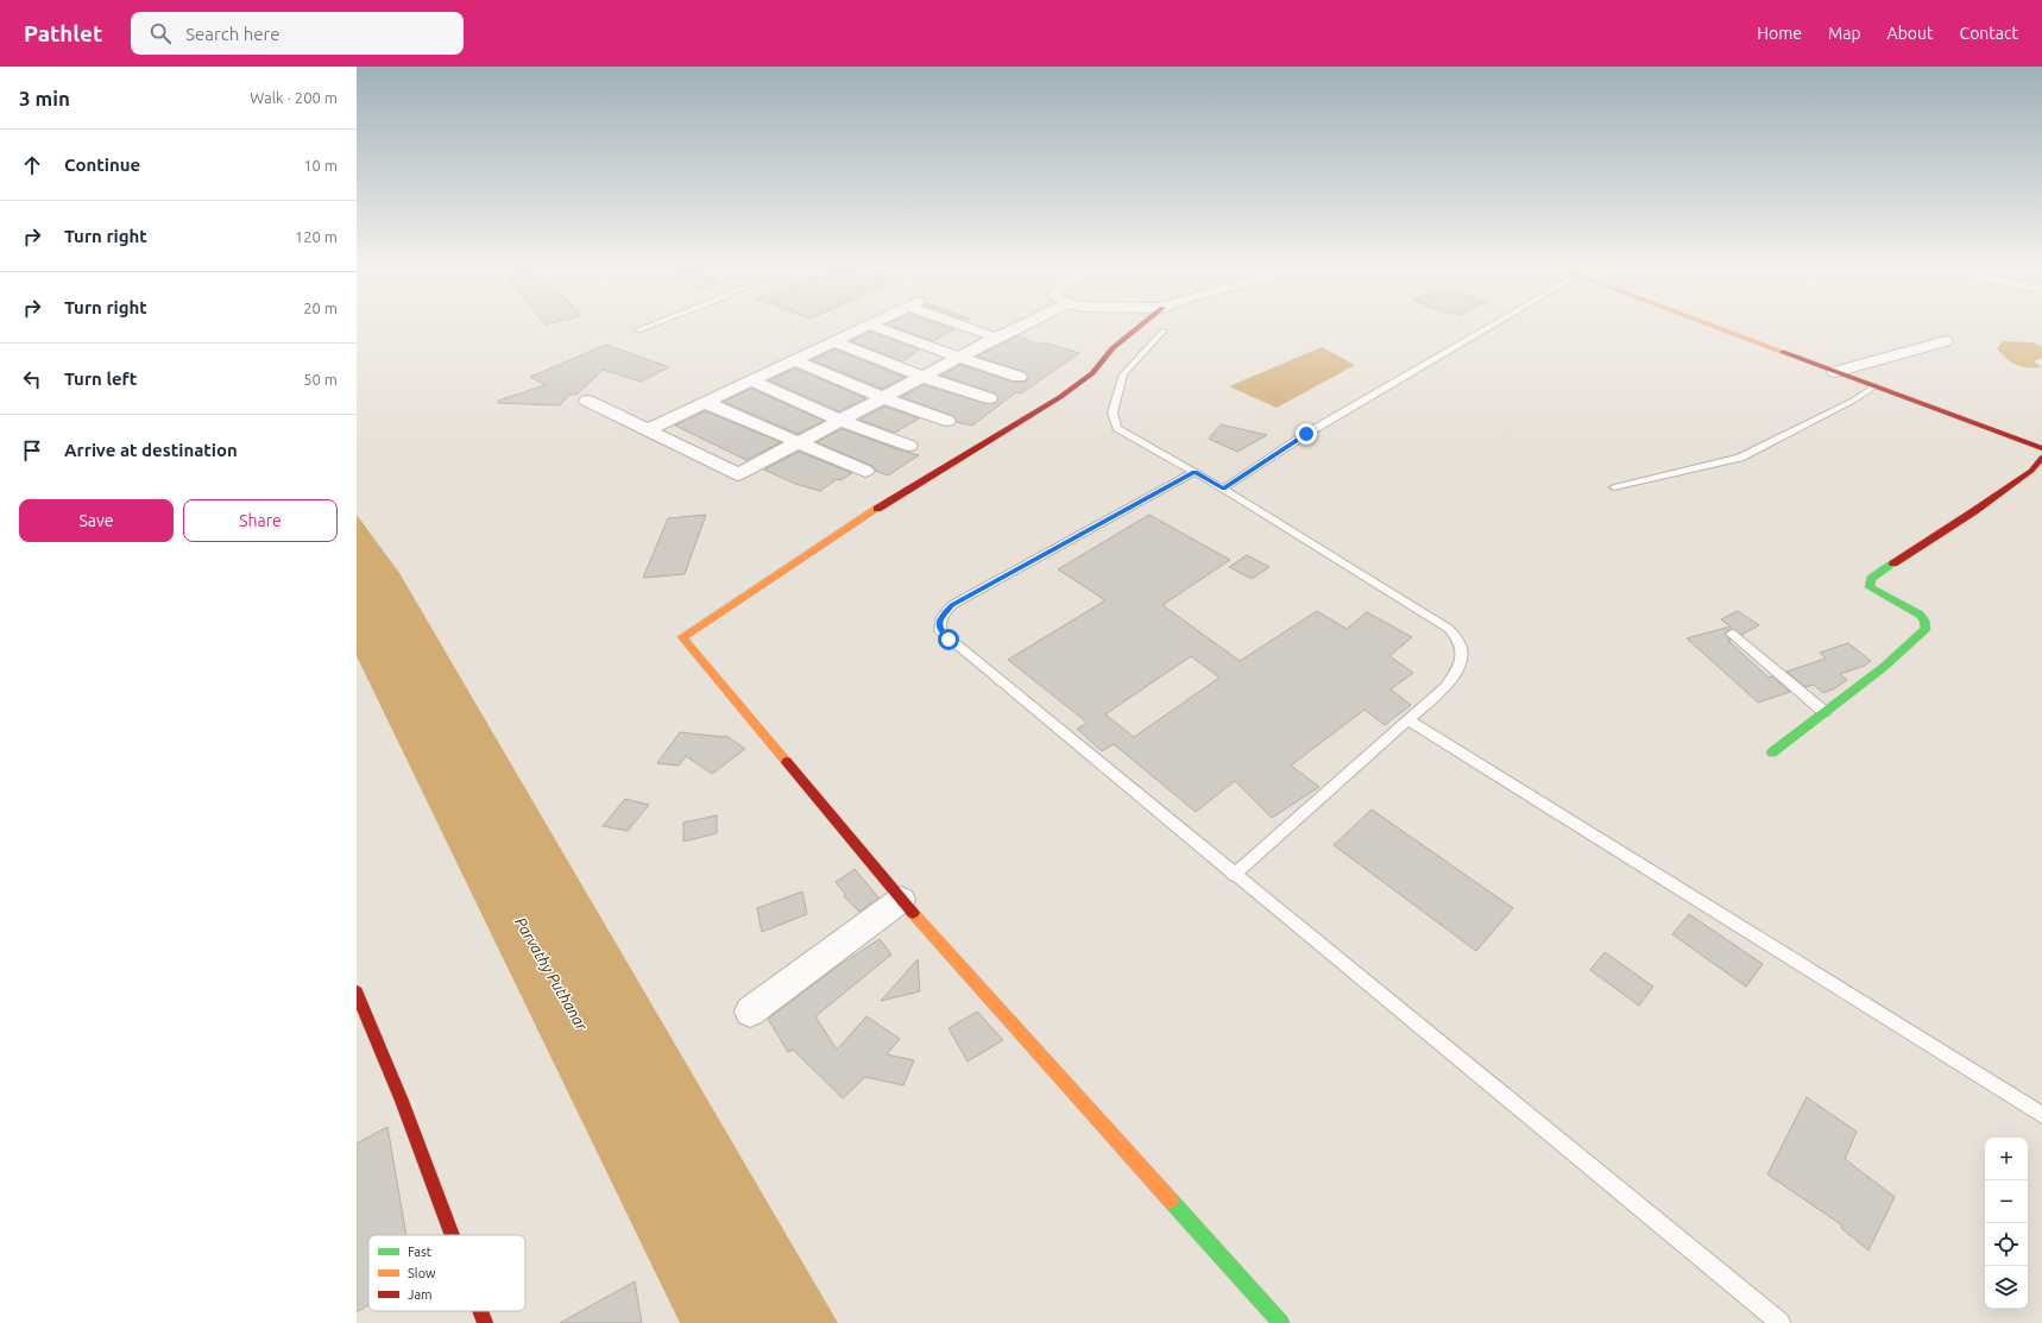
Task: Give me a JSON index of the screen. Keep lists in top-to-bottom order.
{
  "water": ["Parvathy Puthanar"],
  "legend": ["Fast", "Slow", "Jam"],
  "page": {
    "header": "Pathlet",
    "search": "Search here",
    "nav": [
      "Home",
      "Map",
      "About",
      "Contact"
    ],
    "heading": ["3 min", "Walk · 200 m"],
    "list": [
      ["Continue", "10 m"],
      ["Turn right", "120 m"],
      ["Turn right", "20 m"],
      ["Turn left", "50 m"],
      "Arrive at destination"
    ],
    "buttons": ["Save", "Share"],
    "map_buttons": ["+", "−"]
  }
}
